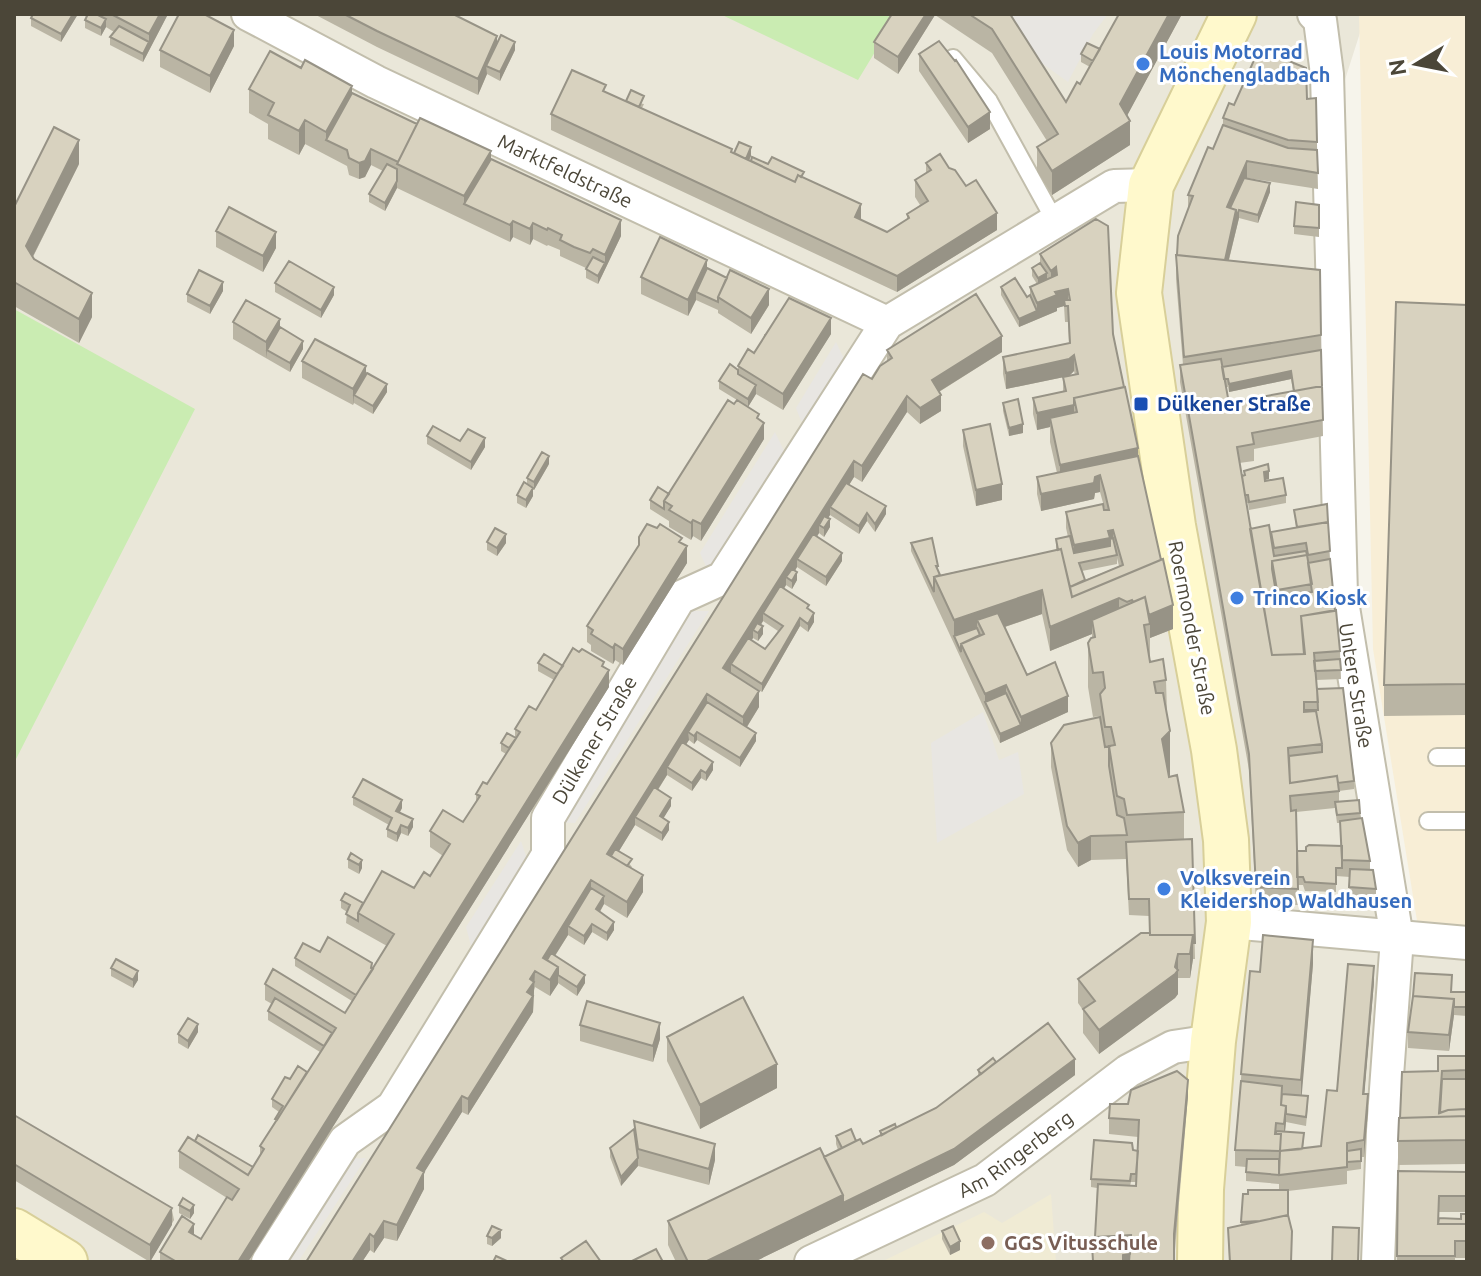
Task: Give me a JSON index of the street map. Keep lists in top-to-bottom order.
{
  "streets": {
    "street": [
      "Marktfeldstraße",
      "Roermonder Straße",
      "Untere Straße",
      "Dülkener Straße",
      "Am Ringerberg"
    ]
  },
  "crossings": [
    ["Marktfeldstraße", "Dülkener Straße"],
    ["Roermonder Straße", "Dülkener Straße"],
    ["Roermonder Straße", "Am Ringerberg"]
  ],
  "places": {
    "other": [
      "Louis Motorrad Mönchengladbach",
      "Trinco Kiosk",
      "Volksverein Kleidershop Waldhausen",
      "GGS Vitusschule"
    ],
    "transit": ["Dülkener Straße"]
  },
  "north": "left"
}
